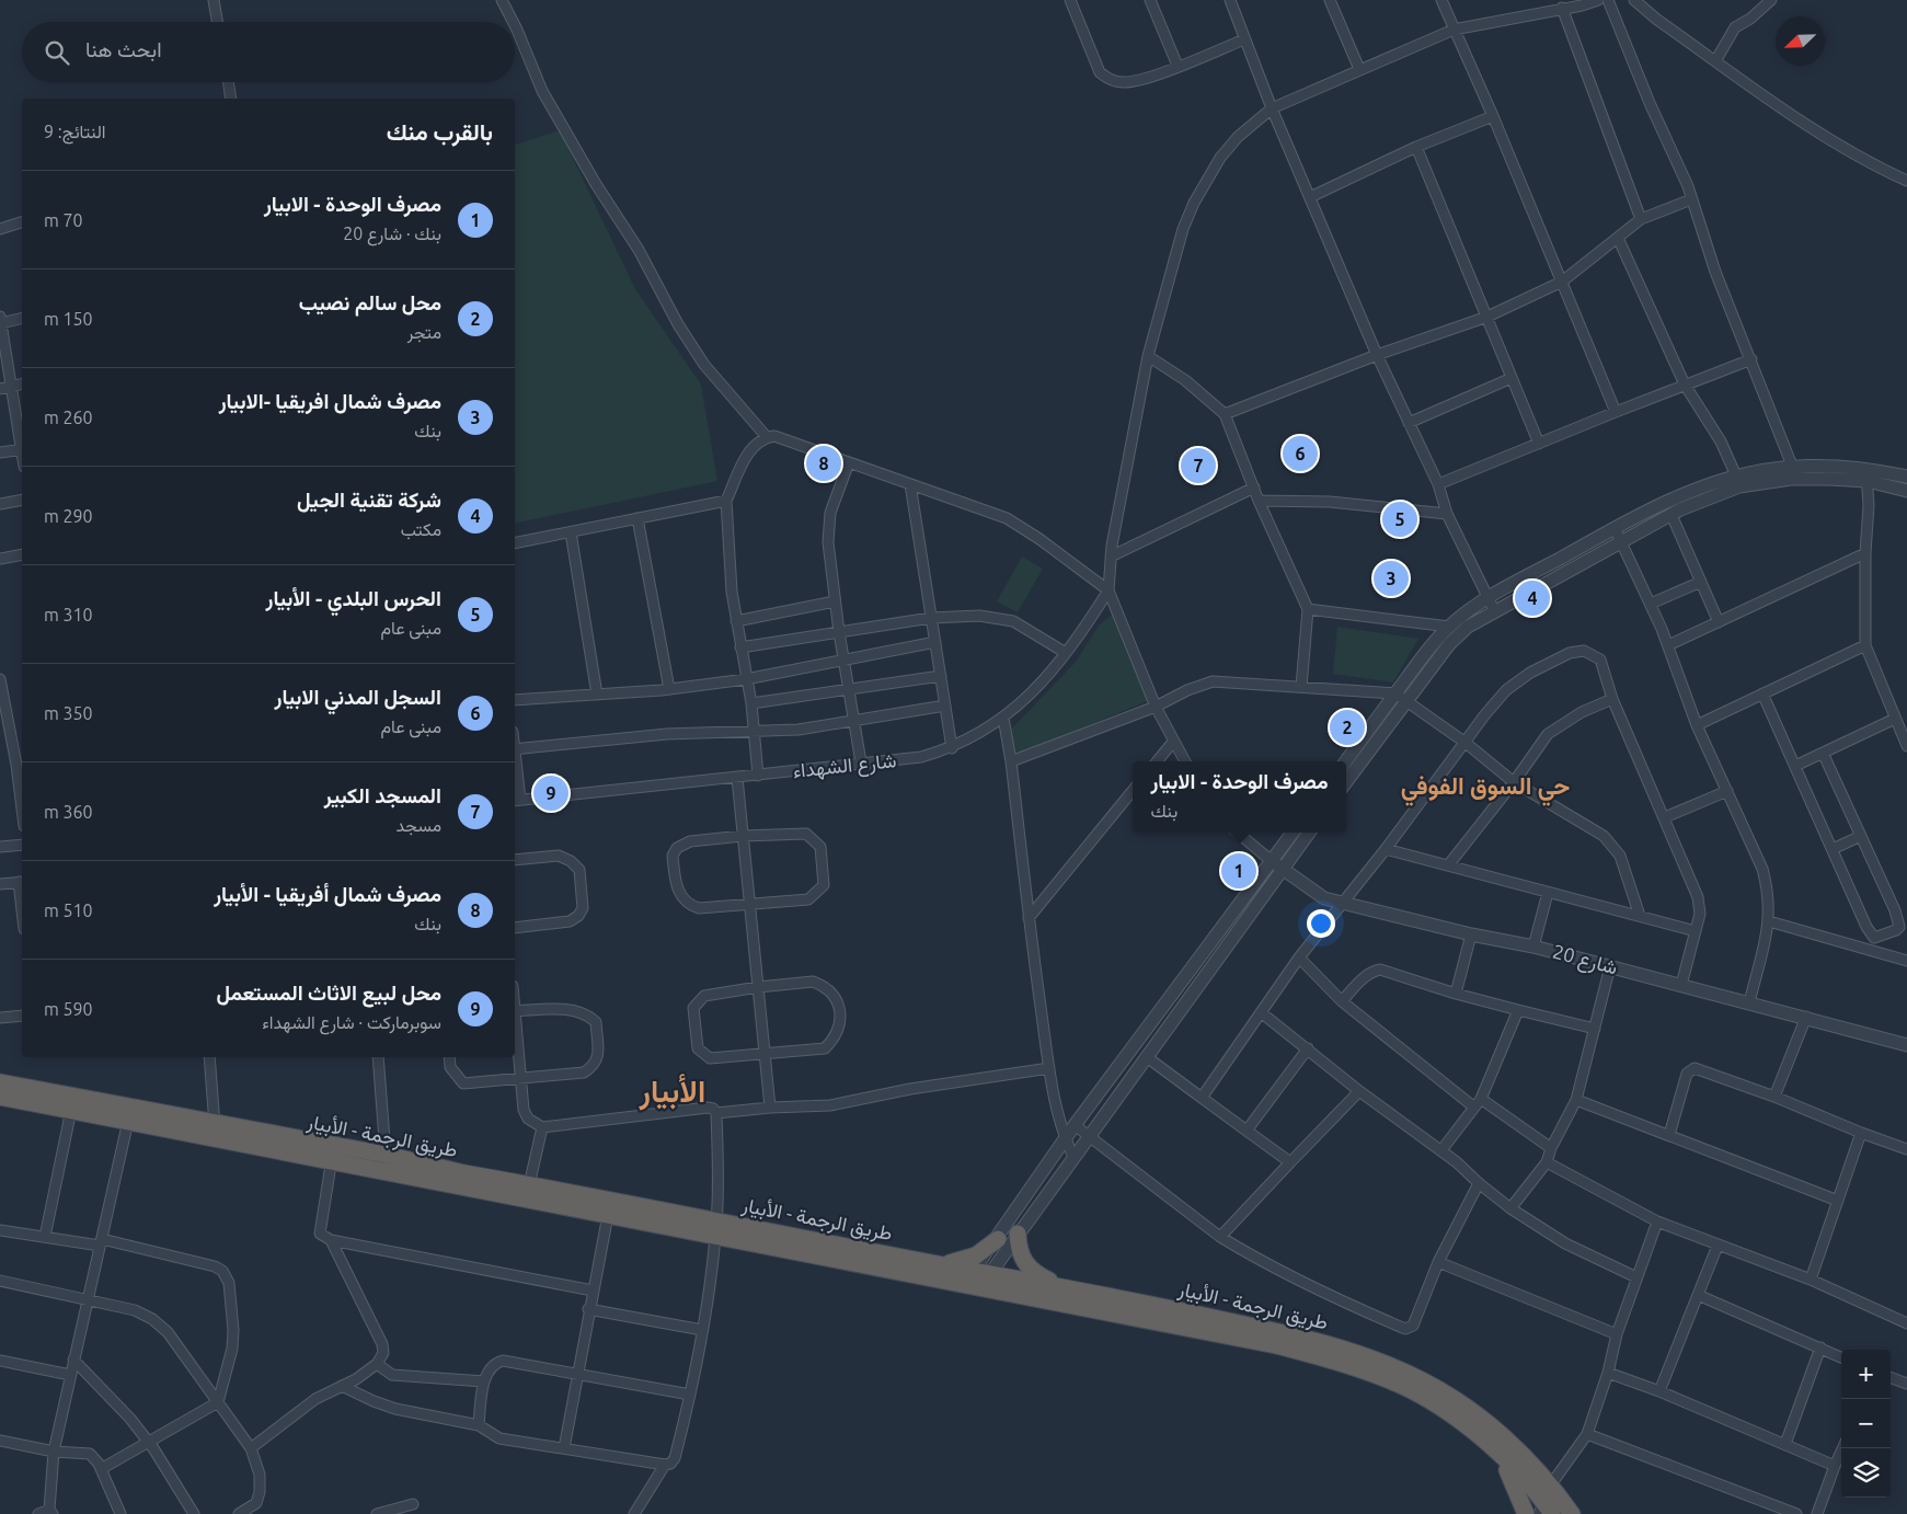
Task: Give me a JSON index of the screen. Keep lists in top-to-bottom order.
{
  "streets": {
    "highway": ["طريق الرجمة - الأبيار"],
    "street": ["شارع الشهداء", "شارع 20"]
  },
  "districts": ["حي السوق الفوفي", "الأبيار"],
  "north": "bottom left",
  "page": {
    "search": "ابحث هنا",
    "heading": ["بالقرب منك", "النتائج: 9"],
    "list": [
      {
        "mark": "1",
        "name": "مصرف الوحدة - الابيار",
        "note": "بنك · شارع 20",
        "value": "70 m"
      },
      {
        "mark": "2",
        "name": "محل سالم نصيب",
        "note": "متجر",
        "value": "150 m"
      },
      {
        "mark": "3",
        "name": "مصرف شمال افريقيا -الابيار",
        "note": "بنك",
        "value": "260 m"
      },
      {
        "mark": "4",
        "name": "شركة تقنية الجيل",
        "note": "مكتب",
        "value": "290 m"
      },
      {
        "mark": "5",
        "name": "الحرس البلدي - الأبيار",
        "note": "مبنى عام",
        "value": "310 m"
      },
      {
        "mark": "6",
        "name": "السجل المدني الابيار",
        "note": "مبنى عام",
        "value": "350 m"
      },
      {
        "mark": "7",
        "name": "المسجد الكبير",
        "note": "مسجد",
        "value": "360 m"
      },
      {
        "mark": "8",
        "name": "مصرف شمال أفريقيا - الأبيار",
        "note": "بنك",
        "value": "510 m"
      },
      {
        "mark": "9",
        "name": "محل لبيع الاثاث المستعمل",
        "note": "سوبرماركت · شارع الشهداء",
        "value": "590 m"
      }
    ],
    "pins": [
      "6",
      "8",
      "7",
      "5",
      "3",
      "4",
      "2",
      "9",
      "1"
    ],
    "popup": ["مصرف الوحدة - الابيار", "بنك"],
    "map_buttons": ["+", "−"]
  }
}
